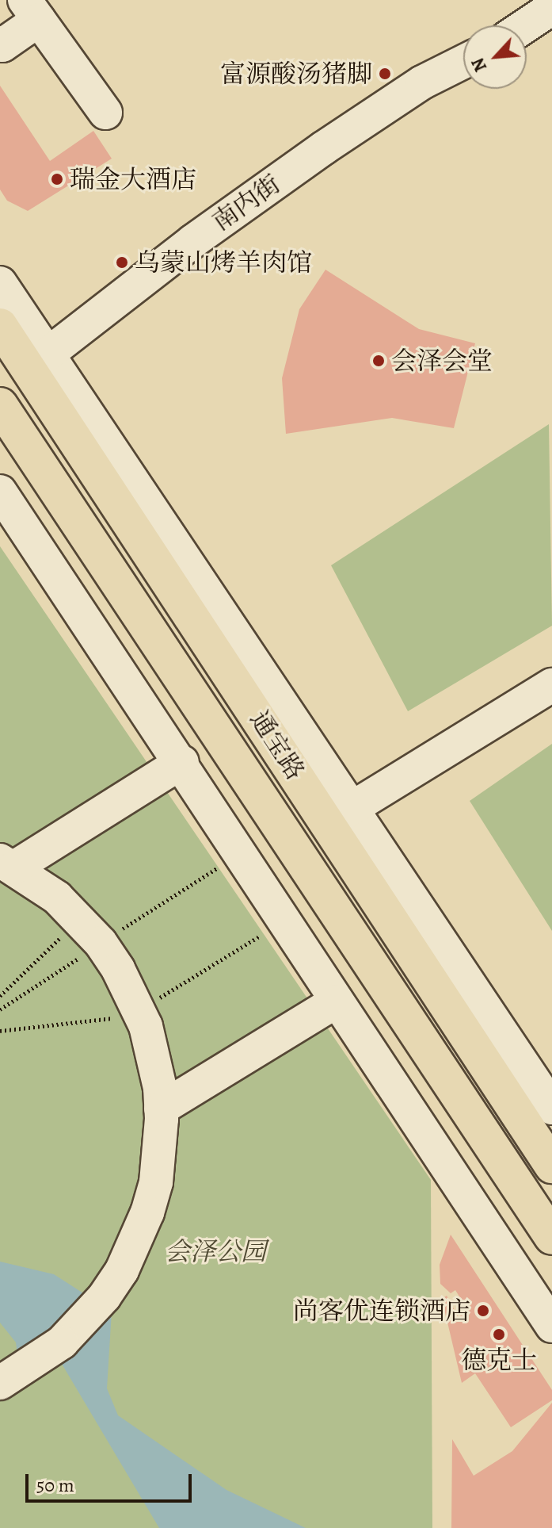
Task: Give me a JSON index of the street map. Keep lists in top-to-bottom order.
{
  "streets": {
    "main road": ["通宝路"],
    "street": ["南内街"]
  },
  "crossings": [
    ["南内街", "通宝路"]
  ],
  "parks": ["会泽公园"],
  "places": [
    "富源酸汤猪脚",
    "瑞金大酒店",
    "乌蒙山烤羊肉馆",
    "会泽会堂",
    "尚客优连锁酒店",
    "德克士"
  ],
  "scale_bar": "50 m",
  "north": "bottom left"
}
